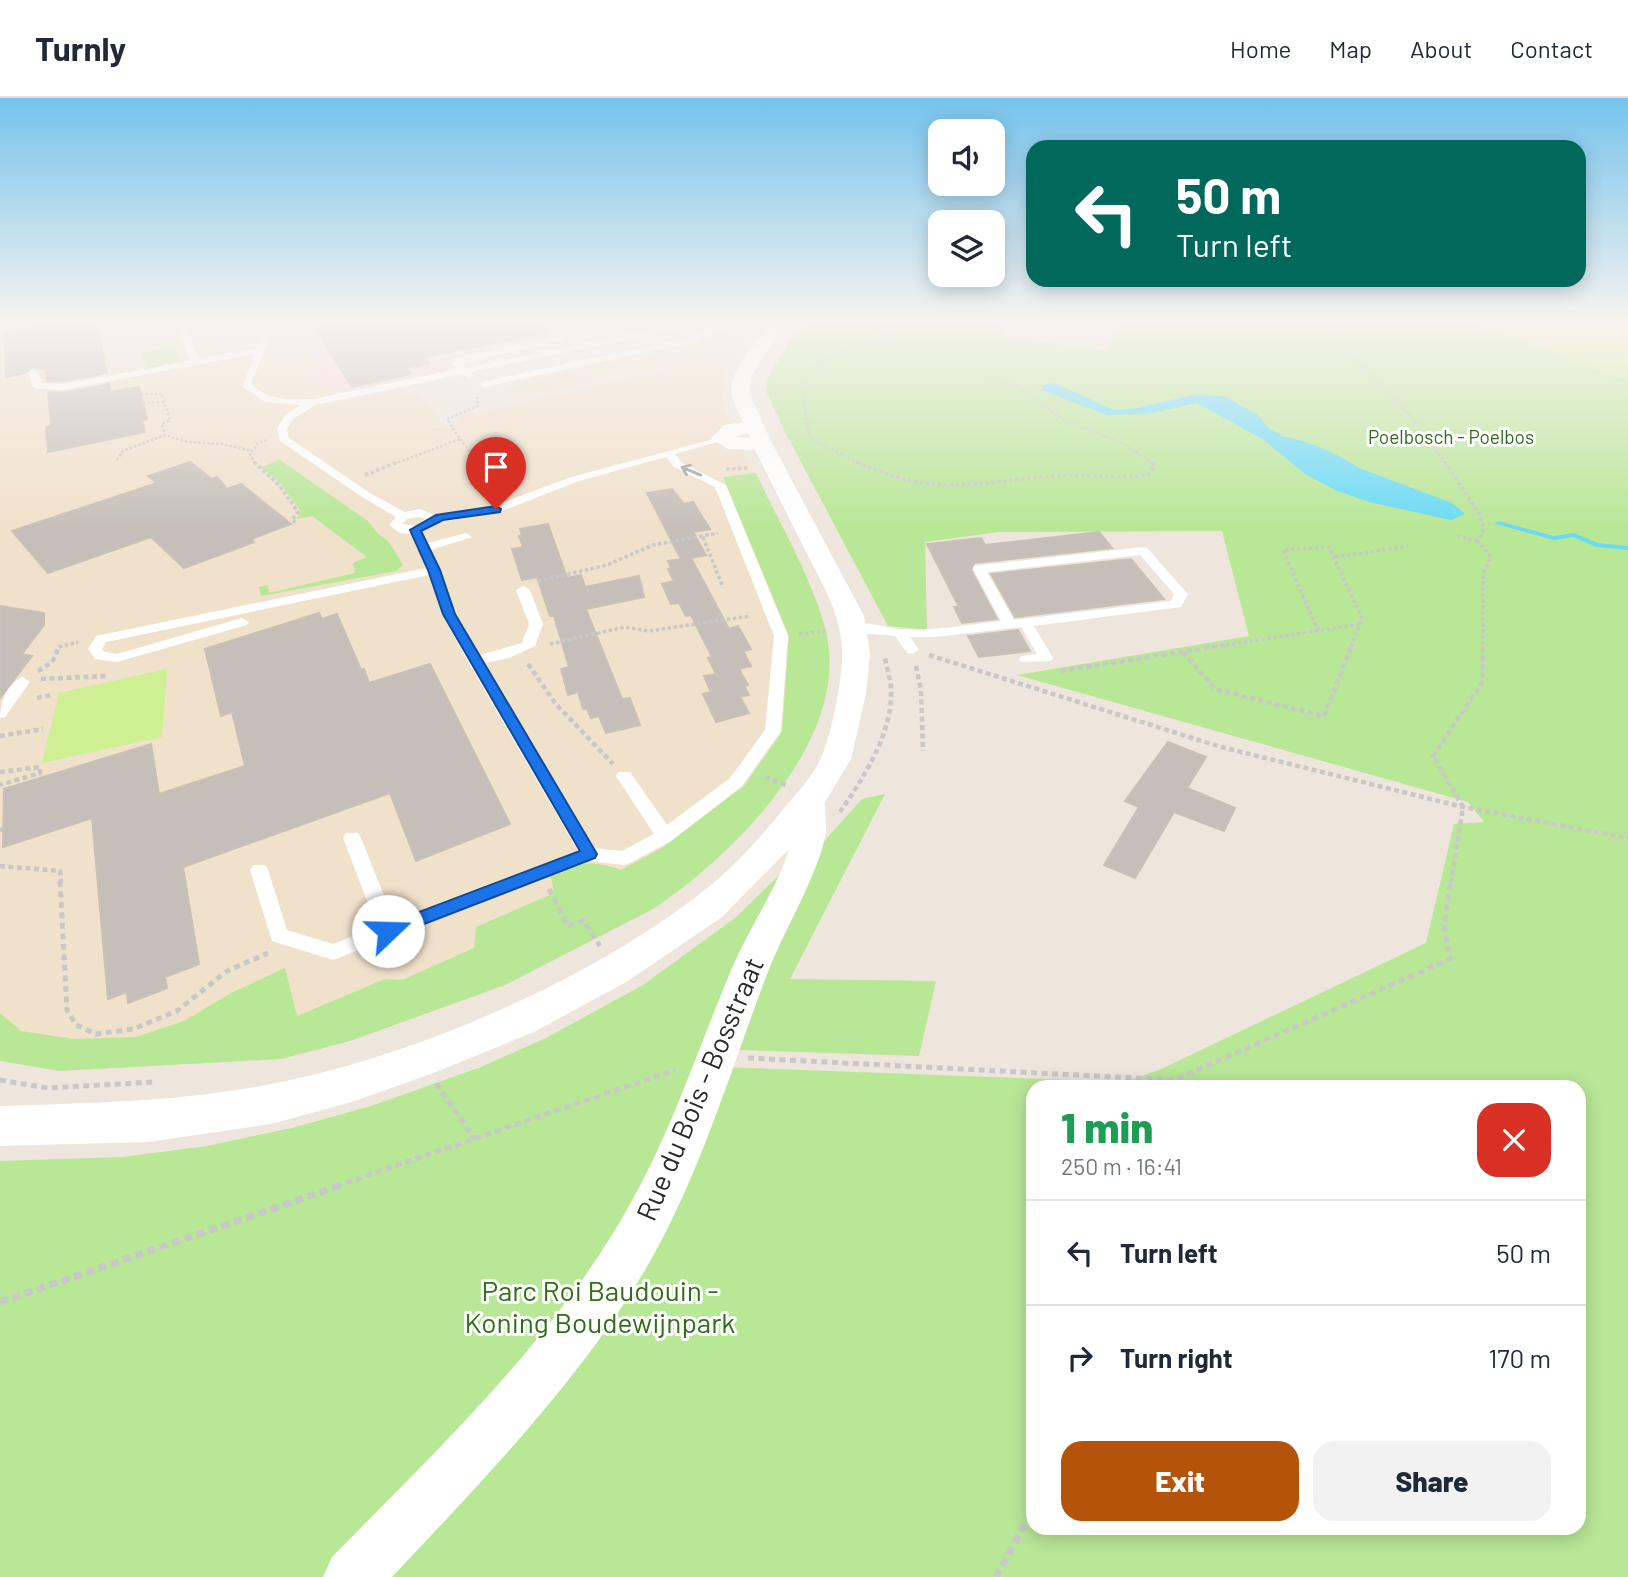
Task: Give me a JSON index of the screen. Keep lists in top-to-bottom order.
{
  "streets": {
    "street": ["Rue du Bois - Bosstraat"]
  },
  "parks": ["Poelbosch - Poelbos", "Parc Roi Baudouin - Koning Boudewijnpark"],
  "page": {
    "header": "Turnly",
    "nav": [
      "Home",
      "Map",
      "About",
      "Contact"
    ],
    "turn": ["50 m", "Turn left"],
    "heading": ["1 min", "250 m · 16:41"],
    "list": [
      {
        "name": "Turn left",
        "value": "50 m"
      },
      {
        "name": "Turn right",
        "value": "170 m"
      }
    ],
    "buttons": ["Exit", "Share"]
  }
}
